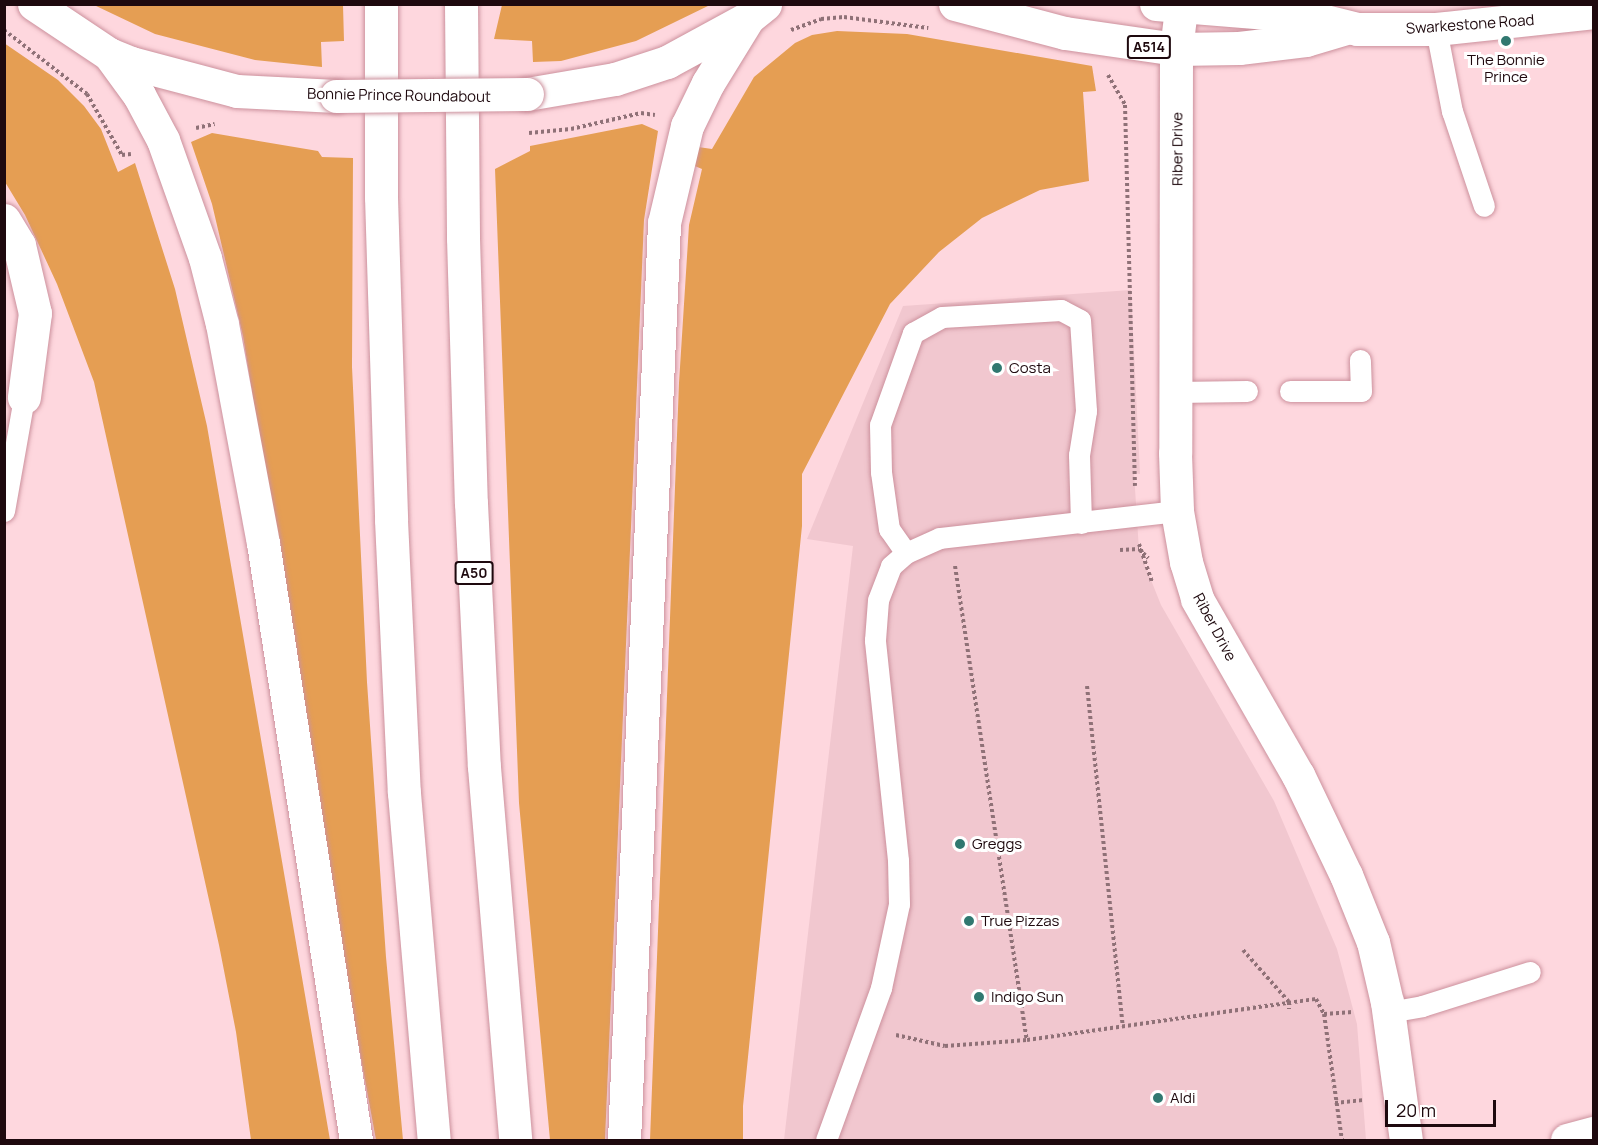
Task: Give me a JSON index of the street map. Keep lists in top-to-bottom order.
{
  "streets": {
    "main road": [
      "Swarkestone Road",
      "A514",
      "Bonnie Prince Roundabout",
      "Riber Drive",
      "A50"
    ]
  },
  "crossings": [
    ["Swarkestone Road", "Riber Drive"]
  ],
  "places": [
    "The Bonnie Prince",
    "Costa",
    "Greggs",
    "True Pizzas",
    "Indigo Sun",
    "Aldi"
  ],
  "scale_bar": "20 m"
}
